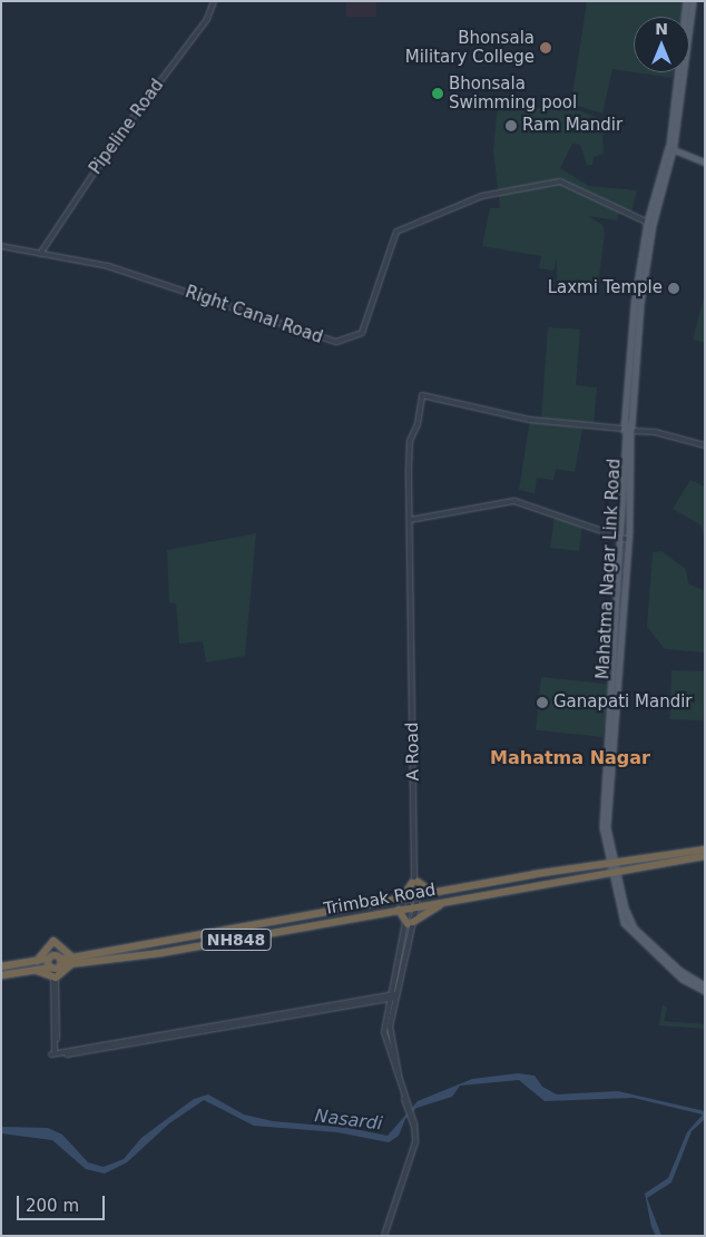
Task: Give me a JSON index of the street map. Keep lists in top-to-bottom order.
{
  "streets": {
    "highway": ["Trimbak Road", "NH848"],
    "main road": ["Mahatma Nagar Link Road"],
    "street": ["Pipeline Road", "Right Canal Road", "A Road"]
  },
  "crossings": [
    ["Pipeline Road", "Right Canal Road"],
    ["Right Canal Road", "Mahatma Nagar Link Road"],
    ["Mahatma Nagar Link Road", "A Road"],
    ["Mahatma Nagar Link Road", "Trimbak Road"],
    ["A Road", "NH848"],
    ["Trimbak Road", "NH848"]
  ],
  "districts": ["Mahatma Nagar"],
  "water": ["Nasardi"],
  "places": [
    "Bhonsala Military College",
    "Bhonsala Swimming pool",
    "Ram Mandir",
    "Laxmi Temple",
    "Ganapati Mandir"
  ],
  "scale_bar": "200 m",
  "north": "top"
}
